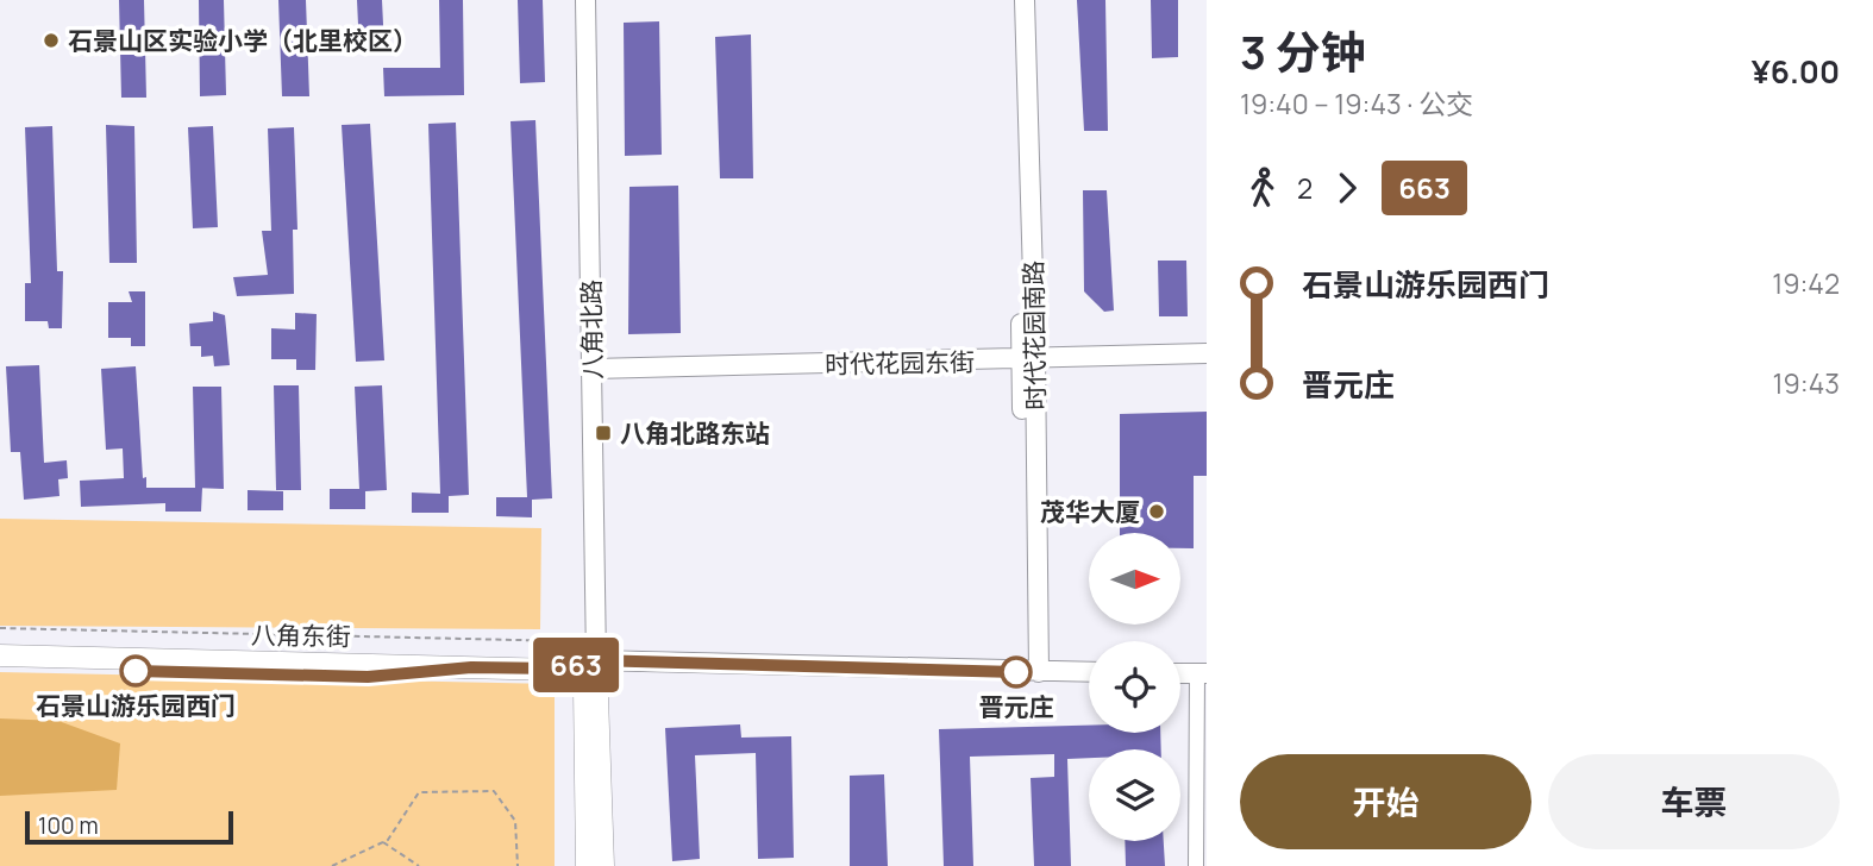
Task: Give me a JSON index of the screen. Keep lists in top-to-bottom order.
{
  "streets": {
    "main road": ["八角北路", "八角东街"],
    "street": ["时代花园南路", "时代花园东街"]
  },
  "crossings": [
    ["八角北路", "时代花园东街"],
    ["八角北路", "八角东街"],
    ["时代花园南路", "时代花园东街"],
    ["时代花园南路", "八角东街"]
  ],
  "places": {
    "other": [
      "石景山区实验小学（北里校区）",
      "茂华大厦",
      "石景山游乐园西门",
      "晋元庄"
    ],
    "transit": ["八角北路东站"]
  },
  "lines": ["bus line 663"],
  "scale_bar": "100 m",
  "north": "right",
  "page": {
    "on_map": "663",
    "heading": ["3 分钟", "19:40 – 19:43 · 公交", "¥6.00"],
    "legs": ["2", "663"],
    "list": [
      {
        "name": "石景山游乐园西门",
        "value": "19:42"
      },
      {
        "name": "晋元庄",
        "value": "19:43"
      }
    ],
    "buttons": ["开始", "车票"],
    "scale": "100 m"
  }
}
